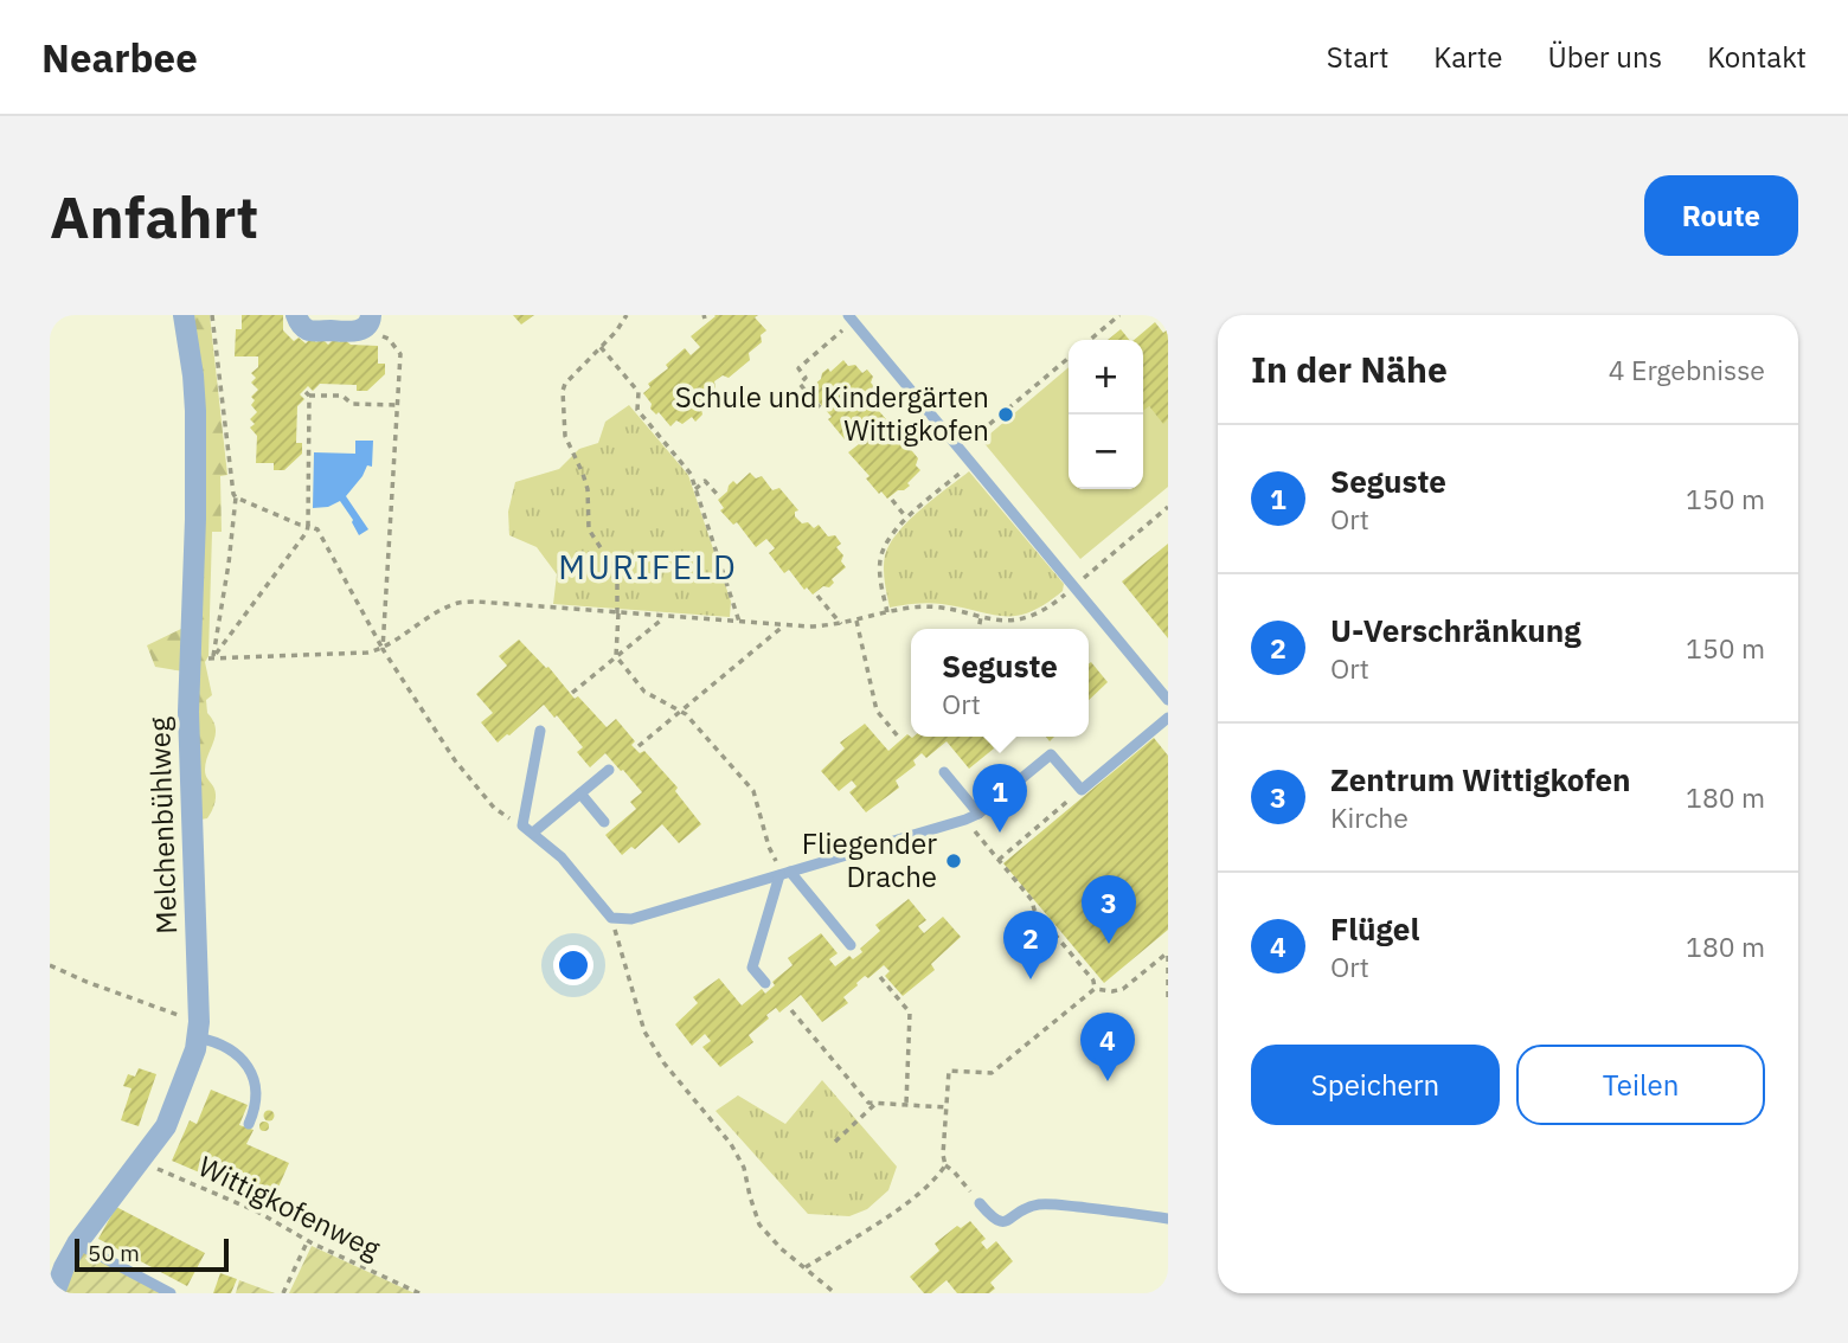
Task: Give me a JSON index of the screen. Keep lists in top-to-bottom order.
{
  "streets": {
    "street": ["Melchenbühlweg"],
    "path": ["Wittigkofenweg"]
  },
  "crossings": [
    ["Melchenbühlweg", "Wittigkofenweg"]
  ],
  "districts": ["MURIFELD"],
  "places": ["Schule und Kindergärten Wittigkofen", "Fliegender Drache"],
  "scale_bar": "50 m",
  "page": {
    "header": "Nearbee",
    "nav": [
      "Start",
      "Karte",
      "Über uns",
      "Kontakt"
    ],
    "buttons": [
      "Route",
      ["Speichern", "Teilen"]
    ],
    "title": "Anfahrt",
    "heading": ["In der Nähe", "4 Ergebnisse"],
    "map_buttons": ["+", "−"],
    "list": [
      {
        "mark": "1",
        "name": "Seguste",
        "note": "Ort",
        "value": "150 m"
      },
      {
        "mark": "2",
        "name": "U-Verschränkung",
        "note": "Ort",
        "value": "150 m"
      },
      {
        "mark": "3",
        "name": "Zentrum Wittigkofen",
        "note": "Kirche",
        "value": "180 m"
      },
      {
        "mark": "4",
        "name": "Flügel",
        "note": "Ort",
        "value": "180 m"
      }
    ],
    "popup": ["Seguste", "Ort"],
    "pins": [
      "1",
      "3",
      "2",
      "4"
    ],
    "scale": "50 m"
  }
}
